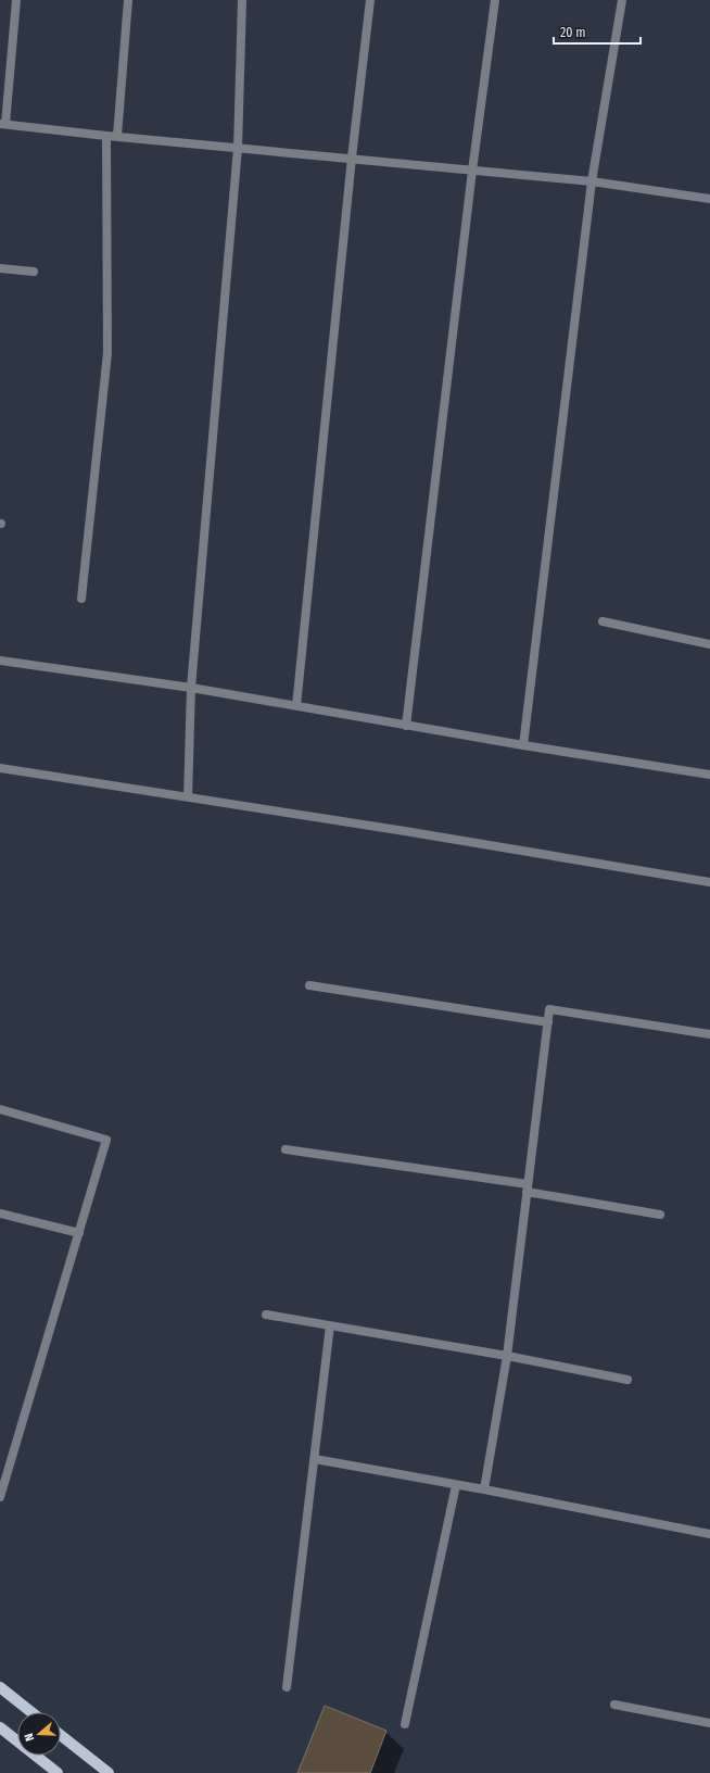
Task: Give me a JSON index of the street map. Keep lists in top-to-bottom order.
{
  "scale_bar": "20 m",
  "north": "left"
}
